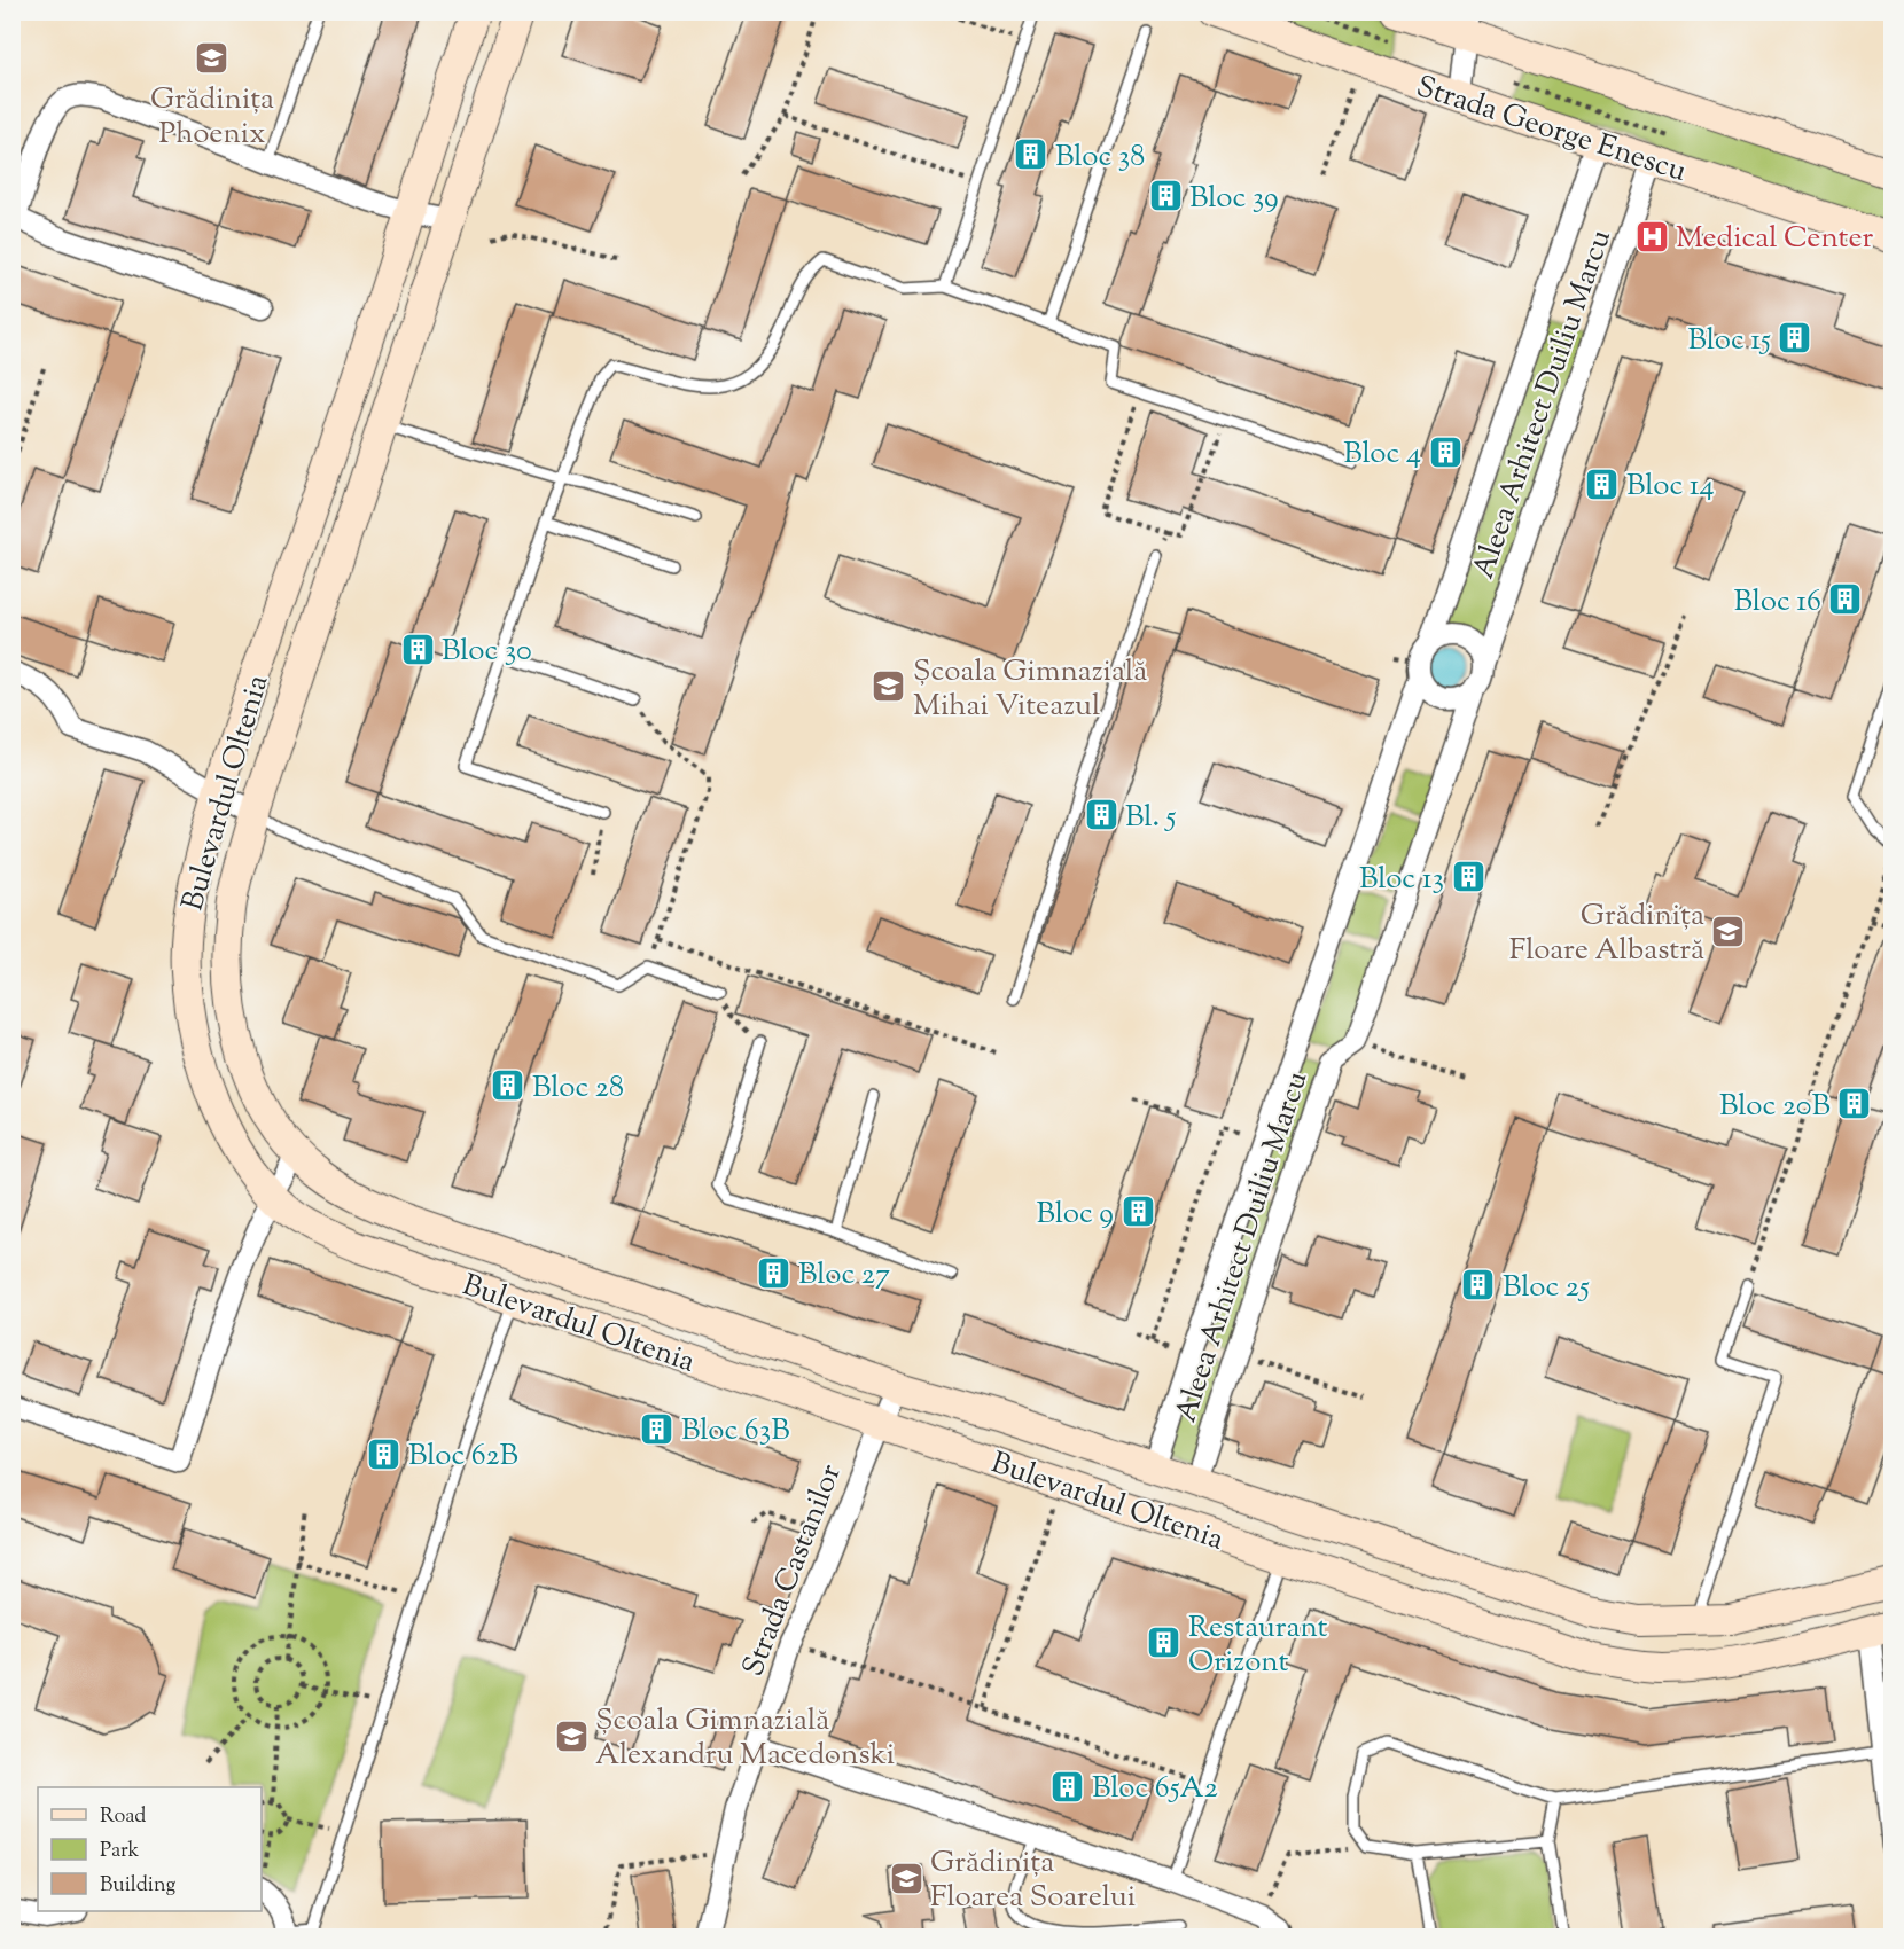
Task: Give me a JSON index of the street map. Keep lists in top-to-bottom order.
{
  "streets": {
    "street": [
      "Strada George Enescu",
      "Aleea Arhitect Duiliu Marcu",
      "Bulevardul Oltenia",
      "Strada Castanilor"
    ]
  },
  "crossings": [
    ["Strada George Enescu", "Aleea Arhitect Duiliu Marcu"],
    ["Aleea Arhitect Duiliu Marcu", "Bulevardul Oltenia"],
    ["Bulevardul Oltenia", "Strada Castanilor"]
  ],
  "places": {
    "school or university": [
      "Grădinița Phoenix",
      "Școala Gimnazială Mihai Viteazul",
      "Grădinița Floare Albastră",
      "Școala Gimnazială Alexandru Macedonski",
      "Grădinița Floarea Soarelui"
    ],
    "building": [
      "Bloc 38",
      "Bloc 39",
      "Bloc 15",
      "Bloc 4",
      "Bloc 14",
      "Bloc 16",
      "Bloc 30",
      "Bl. 5",
      "Bloc 13",
      "Bloc 28",
      "Bloc 20B",
      "Bloc 9",
      "Bloc 27",
      "Bloc 25",
      "Bloc 63B",
      "Bloc 62B",
      "Restaurant Orizont",
      "Bloc 65A2"
    ],
    "hospital": ["Medical Center"]
  },
  "legend": ["Road", "Park", "Building"]
}
